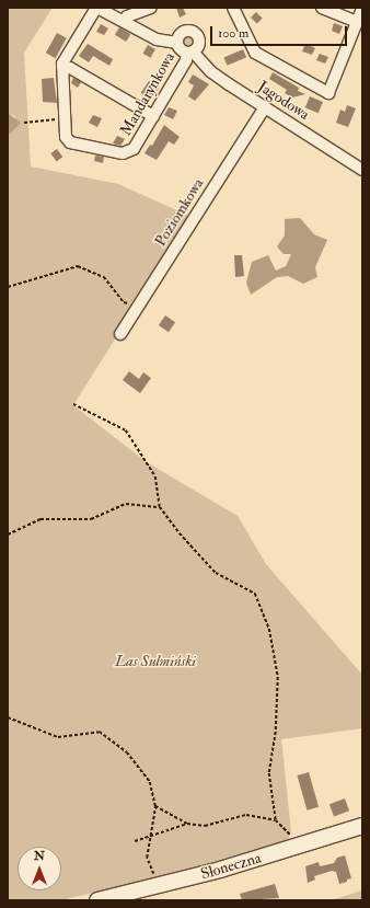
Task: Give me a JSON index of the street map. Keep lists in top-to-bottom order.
{
  "streets": {
    "street": [
      "Mandarynkowa",
      "Jagodowa",
      "Poziomkowa",
      "Słoneczna"
    ]
  },
  "crossings": [
    ["Mandarynkowa", "Jagodowa"],
    ["Jagodowa", "Poziomkowa"]
  ],
  "parks": ["Las Sulmiński"],
  "scale_bar": "100 m",
  "north": "top"
}
